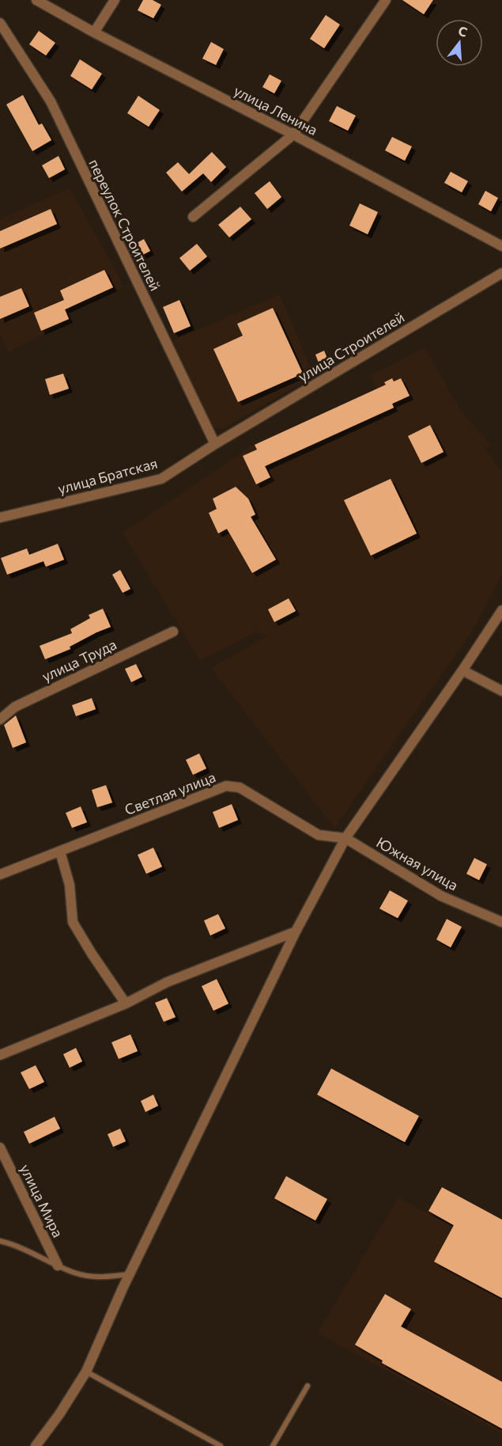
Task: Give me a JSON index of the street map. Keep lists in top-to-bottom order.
{
  "streets": {
    "street": [
      "улица Ленина",
      "переулок Строителей",
      "улица Строителей",
      "улица Братская",
      "улица Труда",
      "Светлая улица",
      "Южная улица",
      "улица Мира"
    ]
  },
  "crossings": [
    ["переулок Строителей", "улица Строителей"],
    ["переулок Строителей", "улица Братская"],
    ["улица Строителей", "улица Братская"],
    ["Светлая улица", "Южная улица"]
  ],
  "north": "top"
}
